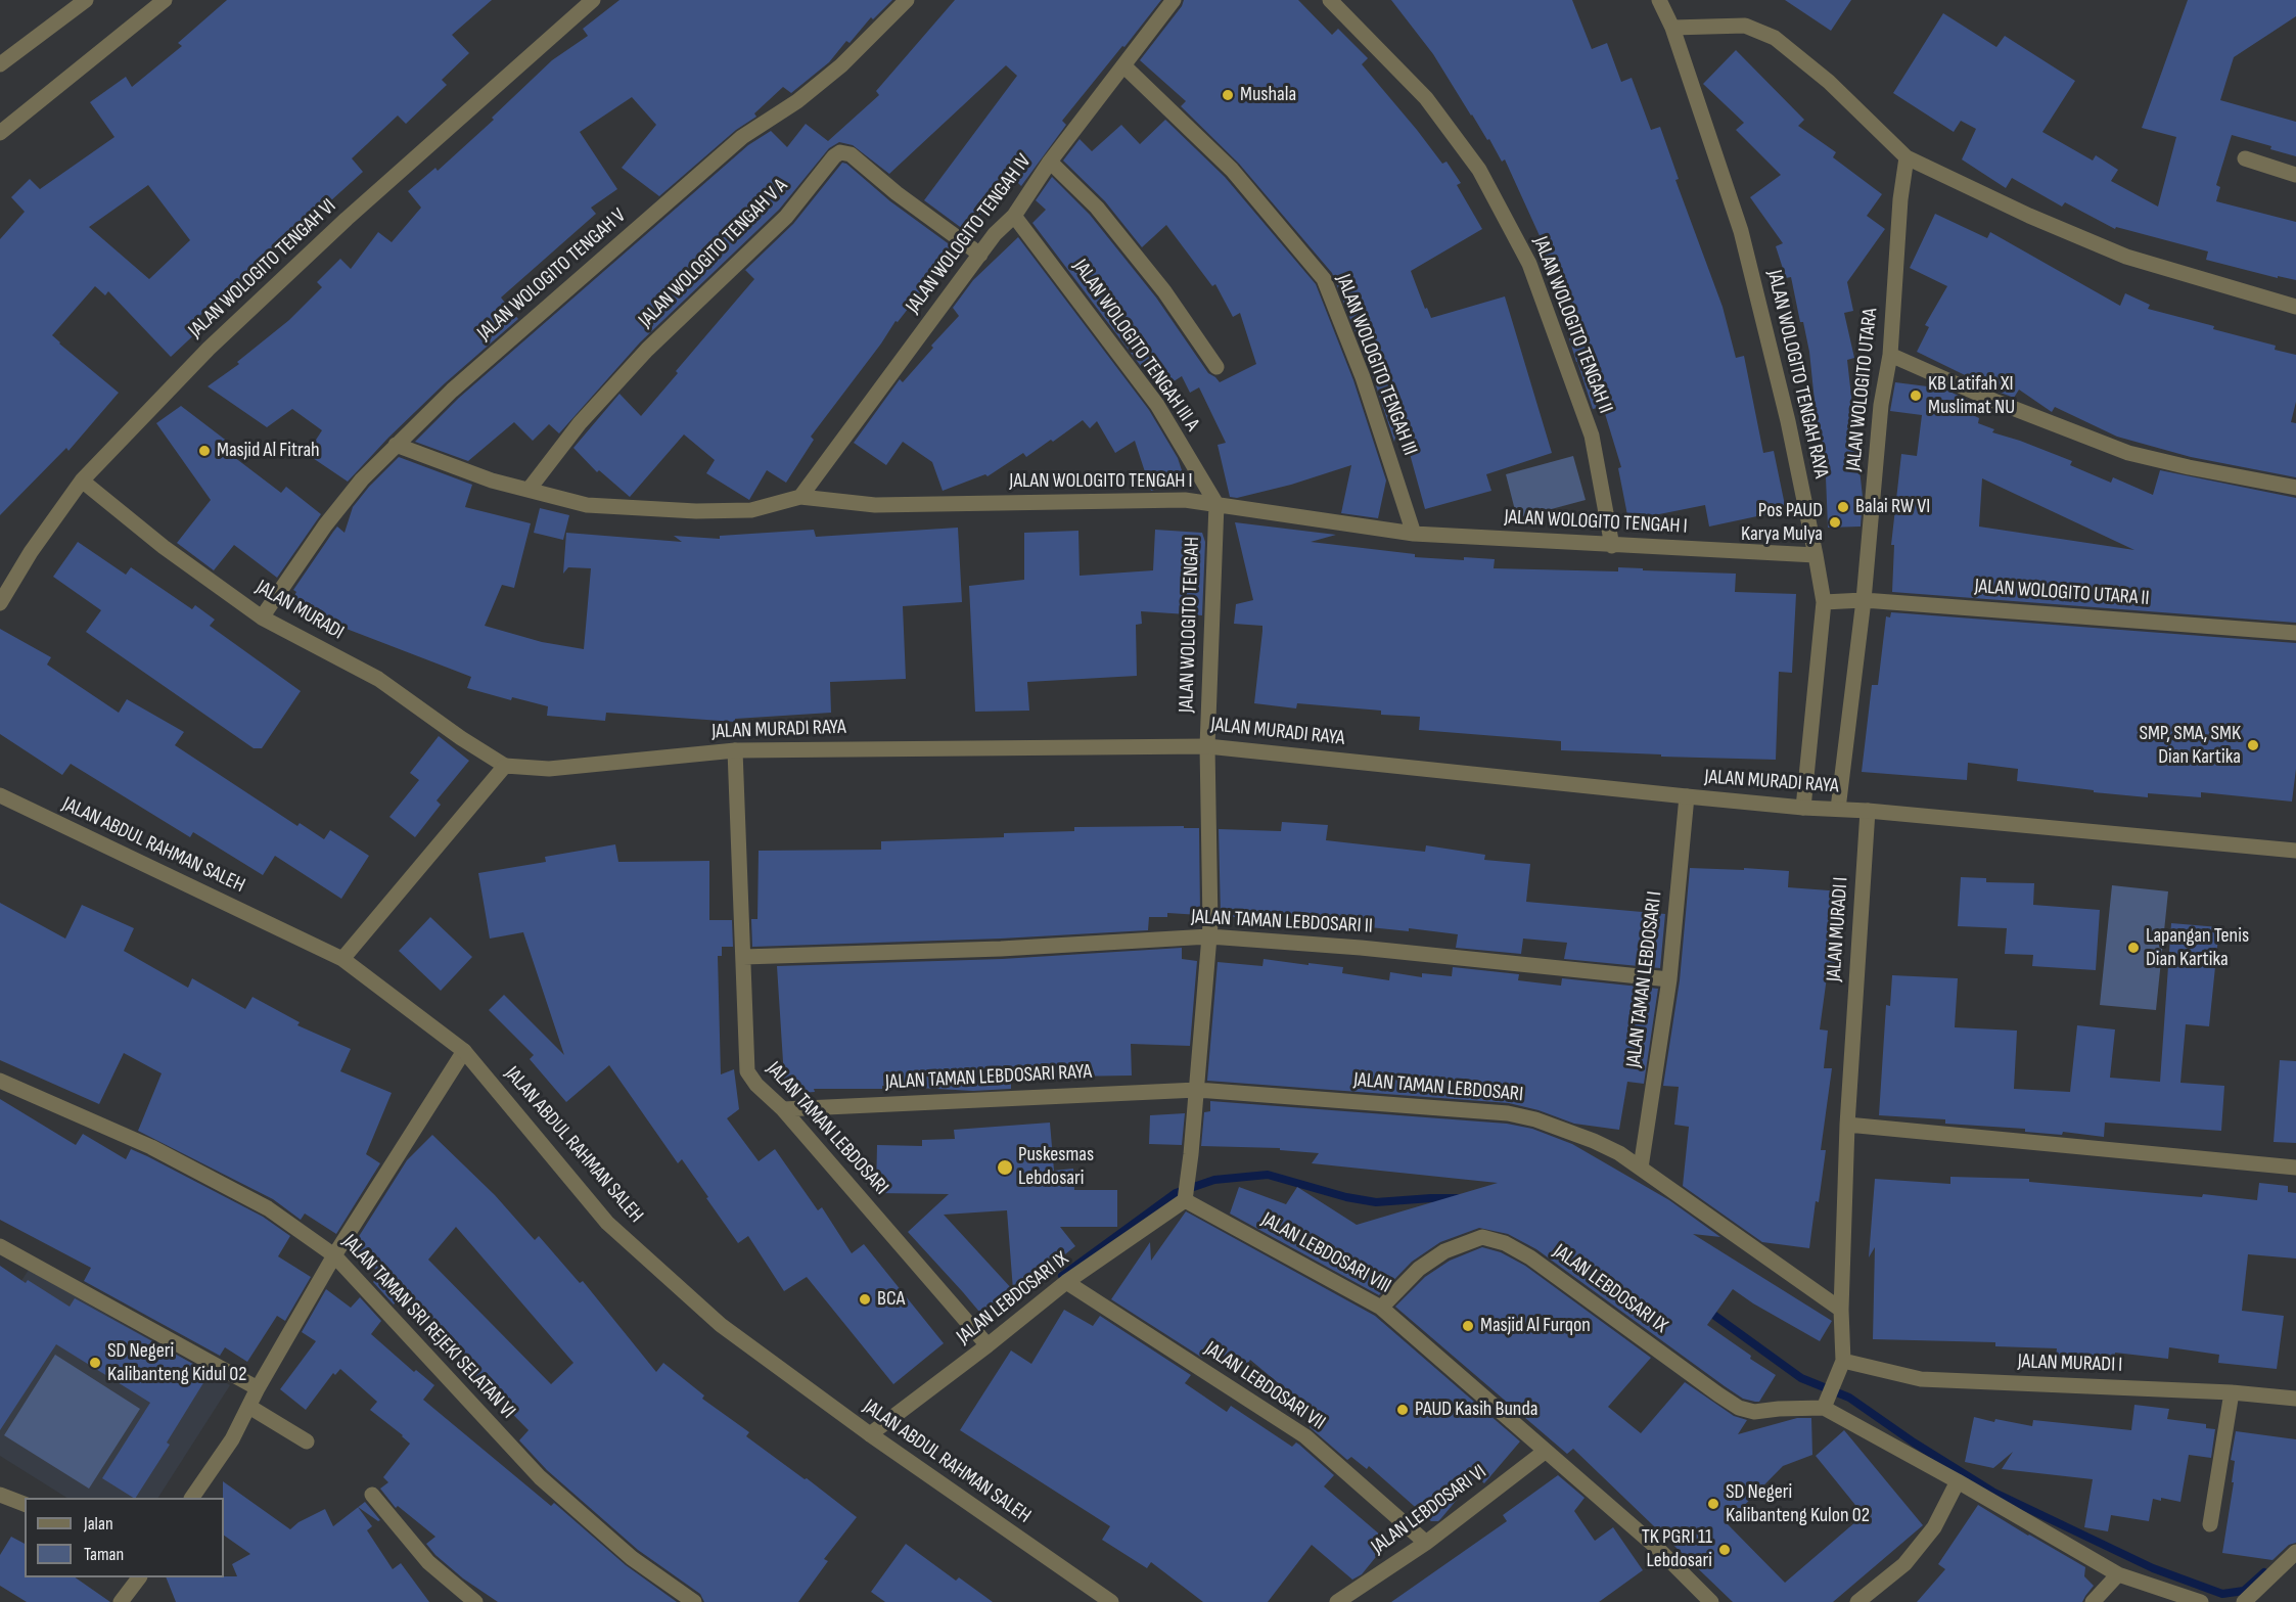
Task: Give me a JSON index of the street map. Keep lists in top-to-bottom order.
{
  "streets": {
    "street": [
      "JALAN WOLOGITO TENGAH IV",
      "JALAN WOLOGITO TENGAH V A",
      "JALAN WOLOGITO TENGAH VI",
      "JALAN WOLOGITO TENGAH V",
      "JALAN WOLOGITO TENGAH II",
      "JALAN WOLOGITO TENGAH III A",
      "JALAN WOLOGITO TENGAH III",
      "JALAN WOLOGITO TENGAH RAYA",
      "JALAN WOLOGITO UTARA",
      "JALAN WOLOGITO TENGAH I",
      "JALAN WOLOGITO UTARA II",
      "JALAN MURADI",
      "JALAN WOLOGITO TENGAH",
      "JALAN MURADI RAYA",
      "JALAN ABDUL RAHMAN SALEH",
      "JALAN TAMAN LEBDOSARI II",
      "JALAN MURADI I",
      "JALAN TAMAN LEBDOSARI I",
      "JALAN TAMAN LEBDOSARI RAYA",
      "JALAN TAMAN LEBDOSARI",
      "JALAN LEBDOSARI VIII",
      "JALAN LEBDOSARI IX",
      "JALAN TAMAN SRI REJEKI SELATAN VI",
      "JALAN LEBDOSARI VII",
      "JALAN LEBDOSARI VI"
    ]
  },
  "crossings": [
    ["JALAN WOLOGITO TENGAH IV", "JALAN WOLOGITO TENGAH V A"],
    ["JALAN WOLOGITO TENGAH IV", "JALAN WOLOGITO TENGAH III A"],
    ["JALAN WOLOGITO TENGAH IV", "JALAN WOLOGITO TENGAH III"],
    ["JALAN WOLOGITO TENGAH IV", "JALAN WOLOGITO TENGAH I"],
    ["JALAN WOLOGITO TENGAH V A", "JALAN WOLOGITO TENGAH I"],
    ["JALAN WOLOGITO TENGAH VI", "JALAN MURADI"],
    ["JALAN WOLOGITO TENGAH V", "JALAN WOLOGITO TENGAH I"],
    ["JALAN WOLOGITO TENGAH V", "JALAN MURADI"],
    ["JALAN WOLOGITO TENGAH II", "JALAN WOLOGITO TENGAH I"],
    ["JALAN WOLOGITO TENGAH III A", "JALAN WOLOGITO TENGAH I"],
    ["JALAN WOLOGITO TENGAH III A", "JALAN WOLOGITO TENGAH"],
    ["JALAN WOLOGITO TENGAH III", "JALAN WOLOGITO TENGAH I"],
    ["JALAN WOLOGITO TENGAH RAYA", "JALAN WOLOGITO TENGAH I"],
    ["JALAN WOLOGITO TENGAH RAYA", "JALAN WOLOGITO UTARA II"],
    ["JALAN WOLOGITO TENGAH RAYA", "JALAN MURADI RAYA"],
    ["JALAN WOLOGITO UTARA", "JALAN WOLOGITO UTARA II"],
    ["JALAN WOLOGITO UTARA", "JALAN MURADI RAYA"],
    ["JALAN WOLOGITO TENGAH I", "JALAN WOLOGITO TENGAH"],
    ["JALAN MURADI", "JALAN MURADI RAYA"],
    ["JALAN WOLOGITO TENGAH", "JALAN MURADI RAYA"],
    ["JALAN MURADI RAYA", "JALAN MURADI I"],
    ["JALAN MURADI RAYA", "JALAN TAMAN LEBDOSARI I"],
    ["JALAN MURADI RAYA", "JALAN TAMAN LEBDOSARI"],
    ["JALAN ABDUL RAHMAN SALEH", "JALAN LEBDOSARI IX"],
    ["JALAN TAMAN LEBDOSARI II", "JALAN TAMAN LEBDOSARI I"],
    ["JALAN TAMAN LEBDOSARI II", "JALAN TAMAN LEBDOSARI"],
    ["JALAN MURADI I", "JALAN TAMAN LEBDOSARI"],
    ["JALAN MURADI I", "JALAN LEBDOSARI IX"],
    ["JALAN TAMAN LEBDOSARI I", "JALAN TAMAN LEBDOSARI"],
    ["JALAN TAMAN LEBDOSARI RAYA", "JALAN TAMAN LEBDOSARI"],
    ["JALAN TAMAN LEBDOSARI", "JALAN LEBDOSARI IX"],
    ["JALAN LEBDOSARI VIII", "JALAN LEBDOSARI IX"],
    ["JALAN LEBDOSARI VIII", "JALAN LEBDOSARI VI"],
    ["JALAN LEBDOSARI IX", "JALAN LEBDOSARI VII"],
    ["JALAN LEBDOSARI VII", "JALAN LEBDOSARI VI"]
  ],
  "places": [
    "Mushala",
    "KB Latifah XI Muslimat NU",
    "Masjid Al Fitrah",
    "Balai RW VI",
    "Pos PAUD Karya Mulya",
    "SMP, SMA, SMK Dian Kartika",
    "Lapangan Tenis Dian Kartika",
    "Puskesmas Lebdosari",
    "BCA",
    "Masjid Al Furqon",
    "SD Negeri Kalibanteng Kidul 02",
    "PAUD Kasih Bunda",
    "SD Negeri Kalibanteng Kulon 02",
    "TK PGRI 11 Lebdosari"
  ],
  "legend": ["Jalan", "Taman"]
}
